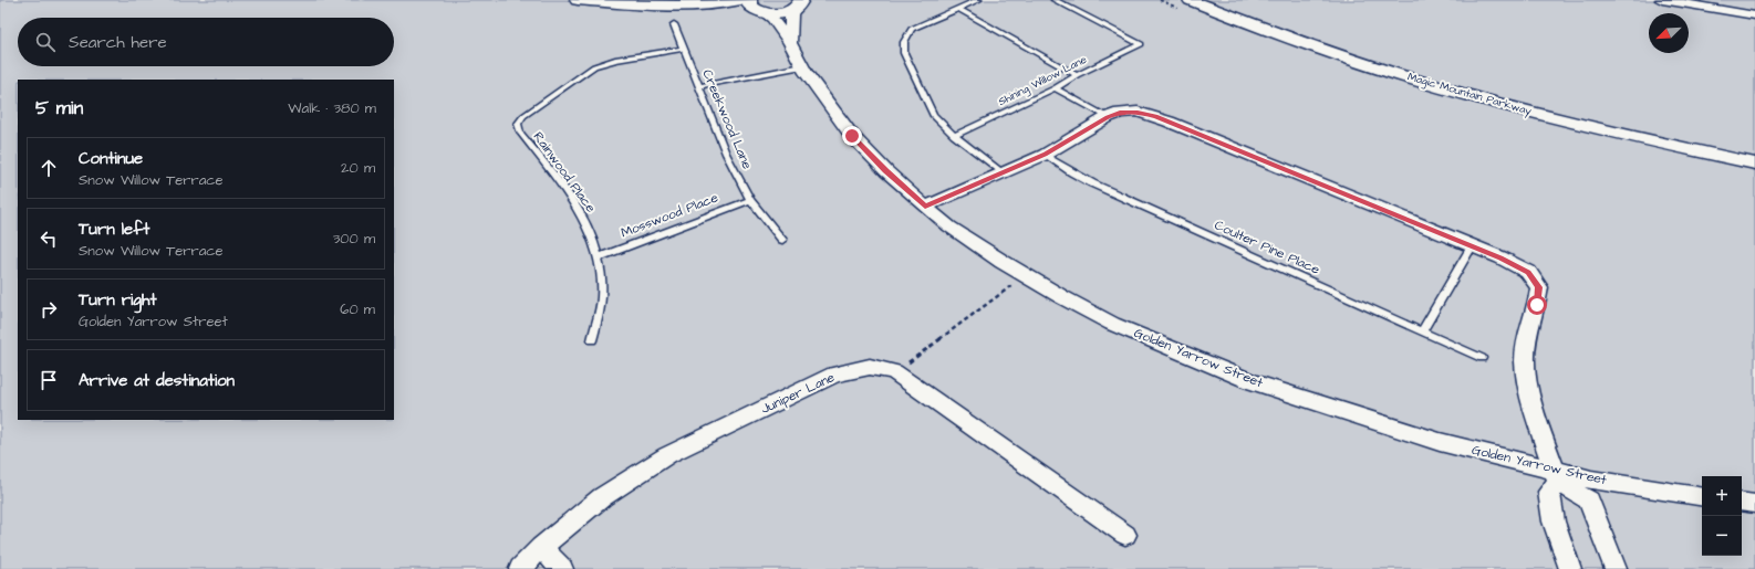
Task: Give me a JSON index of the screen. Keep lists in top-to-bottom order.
{
  "streets": {
    "street": ["Magic Mountain Parkway", "Golden Yarrow Street", "Juniper Lane"],
    "lane": [
      "Shining Willow Lane",
      "Creekwood Lane",
      "Rainwood Place",
      "Mosswood Place",
      "Coulter Pine Place"
    ]
  },
  "crossings": [
    ["Creekwood Lane", "Rainwood Place"],
    ["Creekwood Lane", "Mosswood Place"],
    ["Rainwood Place", "Mosswood Place"]
  ],
  "north": "bottom left",
  "page": {
    "search": "Search here",
    "heading": ["5 min", "Walk · 380 m"],
    "list": [
      ["Continue", "Snow Willow Terrace", "20 m"],
      ["Turn left", "Snow Willow Terrace", "300 m"],
      ["Turn right", "Golden Yarrow Street", "60 m"],
      "Arrive at destination"
    ],
    "map_buttons": ["+", "−"]
  }
}
